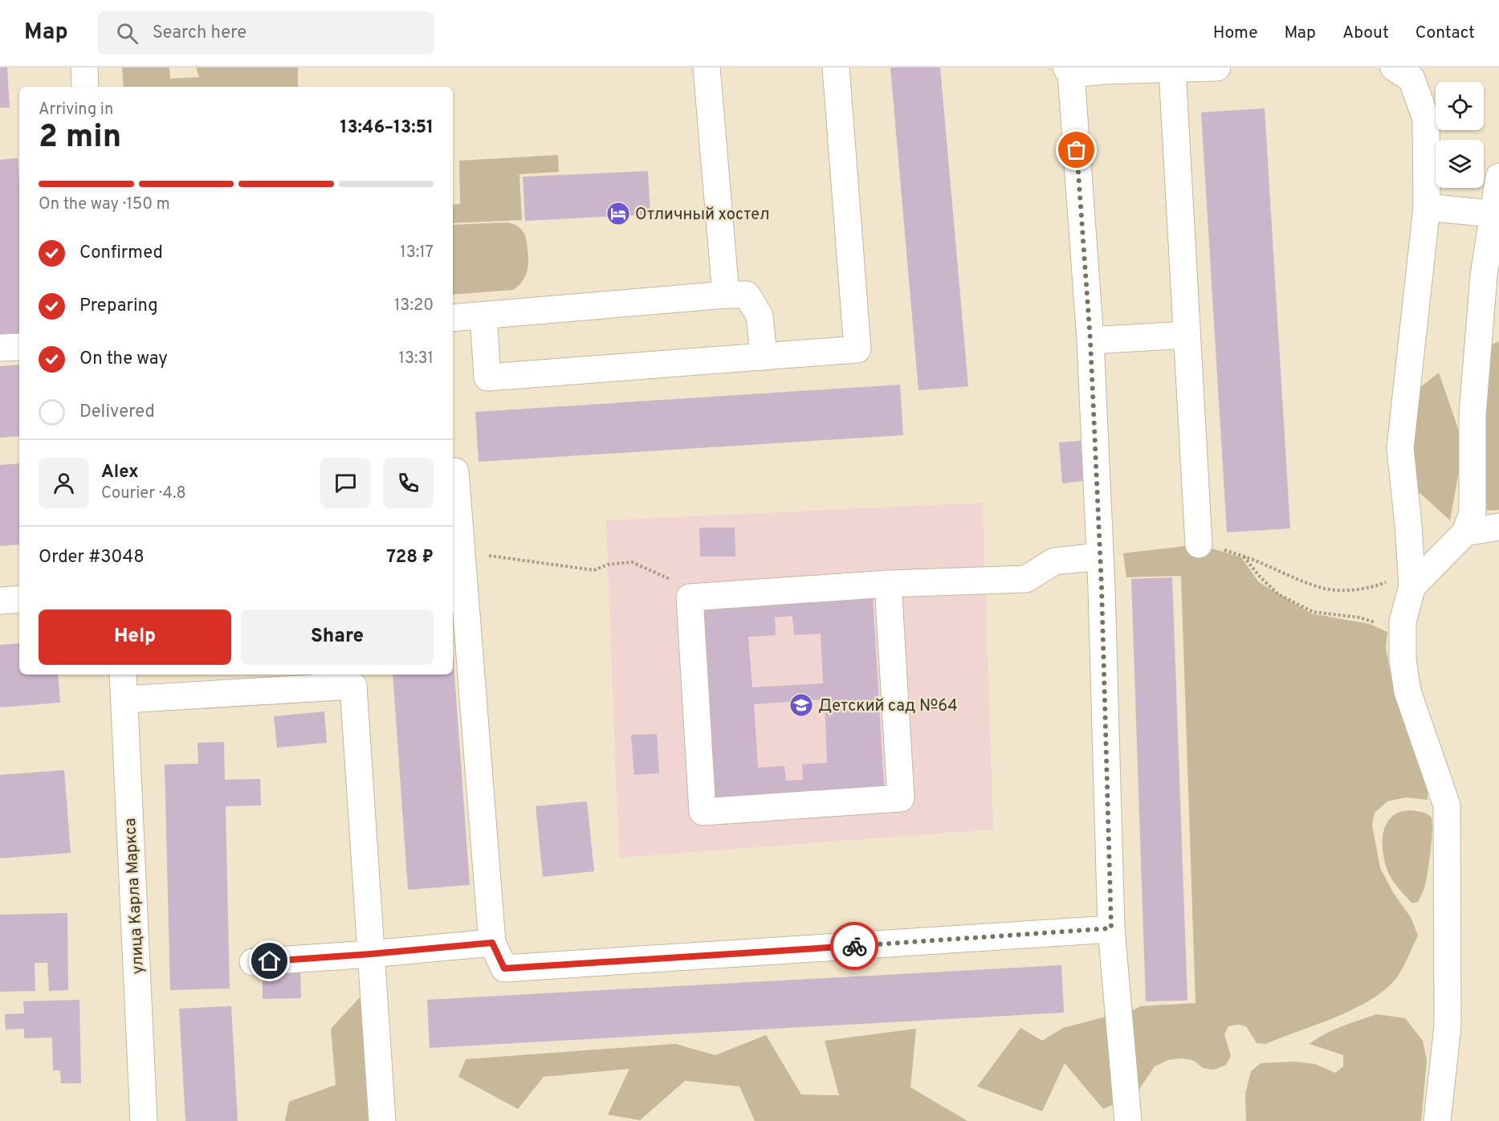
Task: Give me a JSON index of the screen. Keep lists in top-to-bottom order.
{
  "streets": {
    "street": ["улица Карла Маркса"]
  },
  "places": {
    "hotel": ["Отличный хостел"],
    "school or university": ["Детский сад №64"]
  },
  "page": {
    "header": "Map",
    "search": "Search here",
    "nav": [
      "Home",
      "Map",
      "About",
      "Contact"
    ],
    "heading": ["2 min", "Arriving in", "13:46–13:51"],
    "panel": [
      "Alex",
      "Courier · 4.8",
      "Order #3048",
      "728 ₽"
    ],
    "bar": "On the way · 150 m",
    "list": [
      ["Confirmed", "13:17"],
      ["Preparing", "13:20"],
      ["On the way", "13:31"],
      "Delivered"
    ],
    "buttons": ["Help", "Share"]
  }
}
